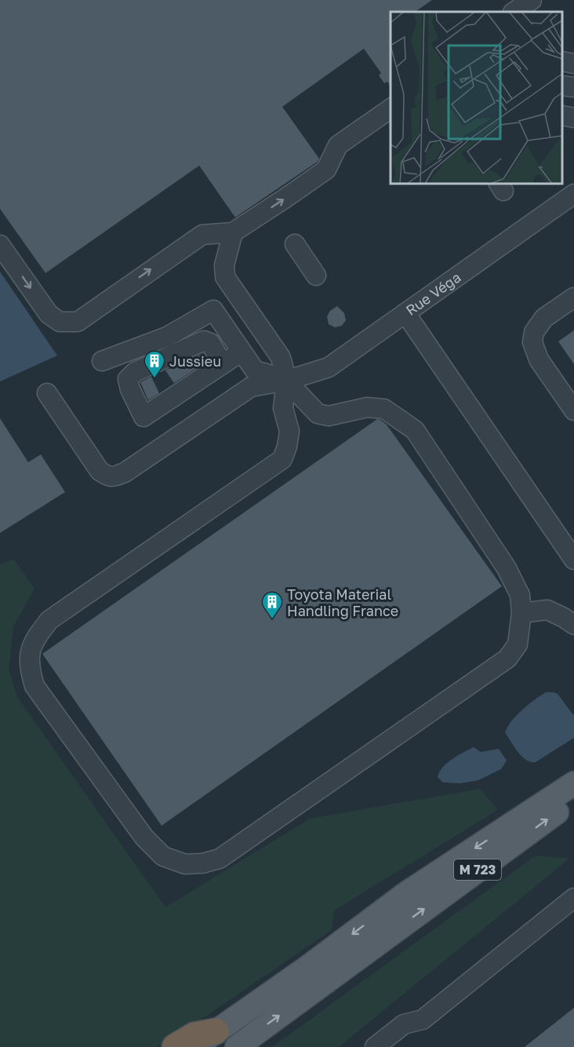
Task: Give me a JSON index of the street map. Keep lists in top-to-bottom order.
{
  "streets": {
    "main road": ["M 723"],
    "street": ["Rue Véga"]
  },
  "places": {
    "building": ["Jussieu", "Toyota Material Handling France"]
  }
}
